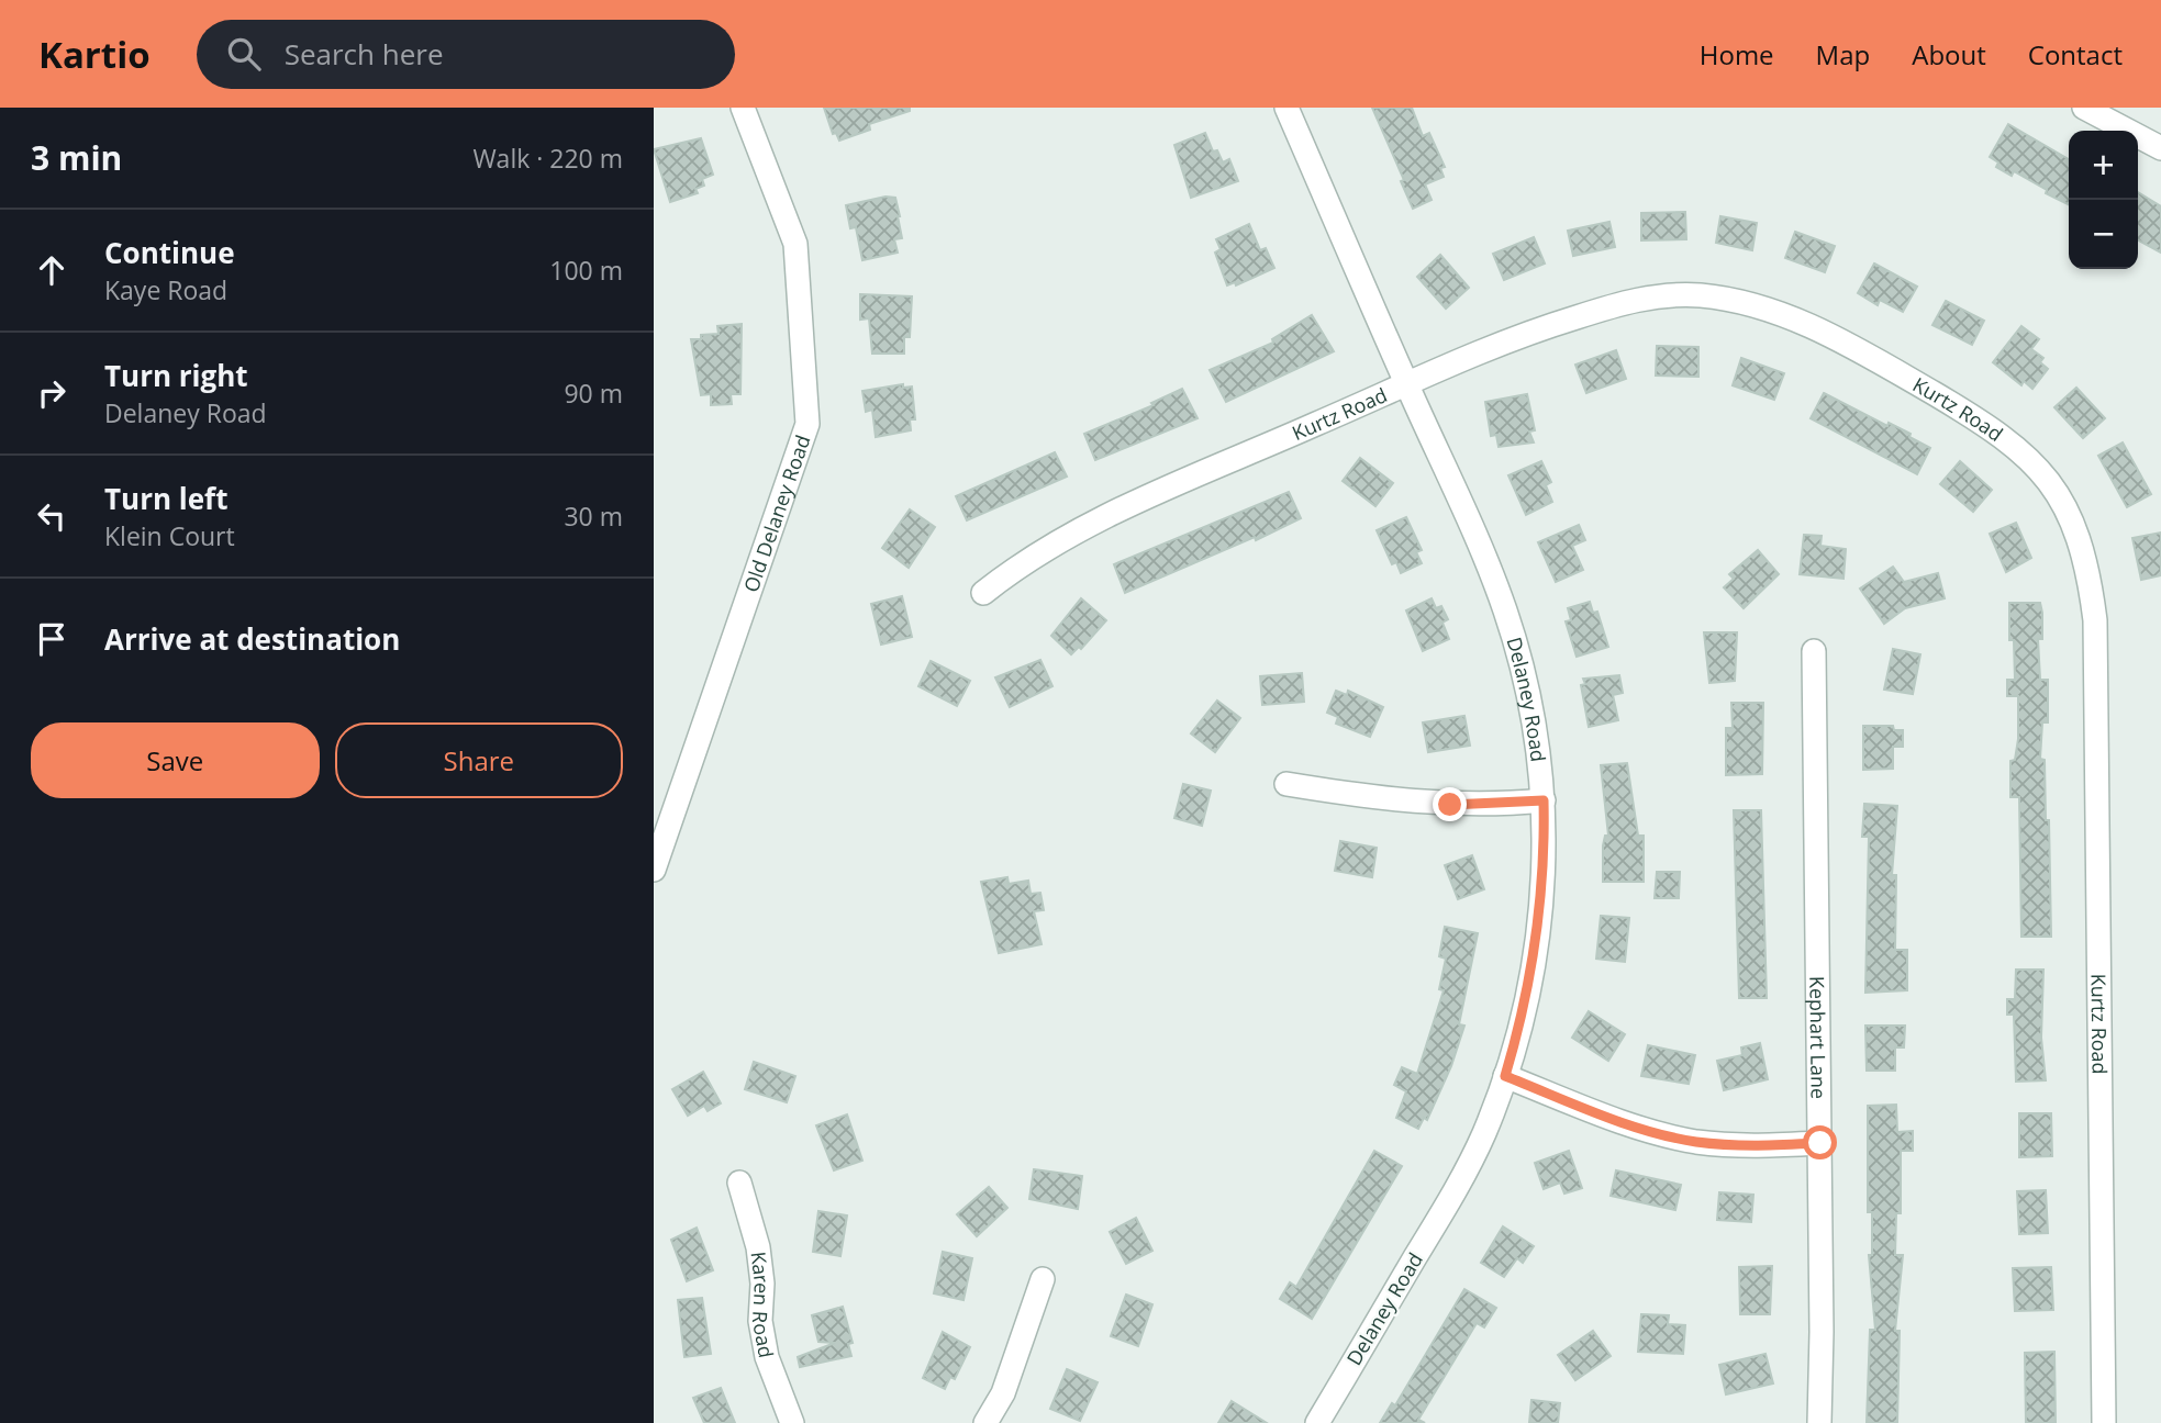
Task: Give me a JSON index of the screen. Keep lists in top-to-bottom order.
{
  "streets": {
    "street": [
      "Kurtz Road",
      "Old Delaney Road",
      "Delaney Road",
      "Kephart Lane",
      "Karen Road"
    ]
  },
  "crossings": [
    ["Kurtz Road", "Delaney Road"]
  ],
  "page": {
    "header": "Kartio",
    "search": "Search here",
    "nav": [
      "Home",
      "Map",
      "About",
      "Contact"
    ],
    "heading": ["3 min", "Walk · 220 m"],
    "map_buttons": ["+", "−"],
    "list": [
      ["Continue", "Kaye Road", "100 m"],
      ["Turn right", "Delaney Road", "90 m"],
      ["Turn left", "Klein Court", "30 m"],
      "Arrive at destination"
    ],
    "buttons": ["Save", "Share"]
  }
}
